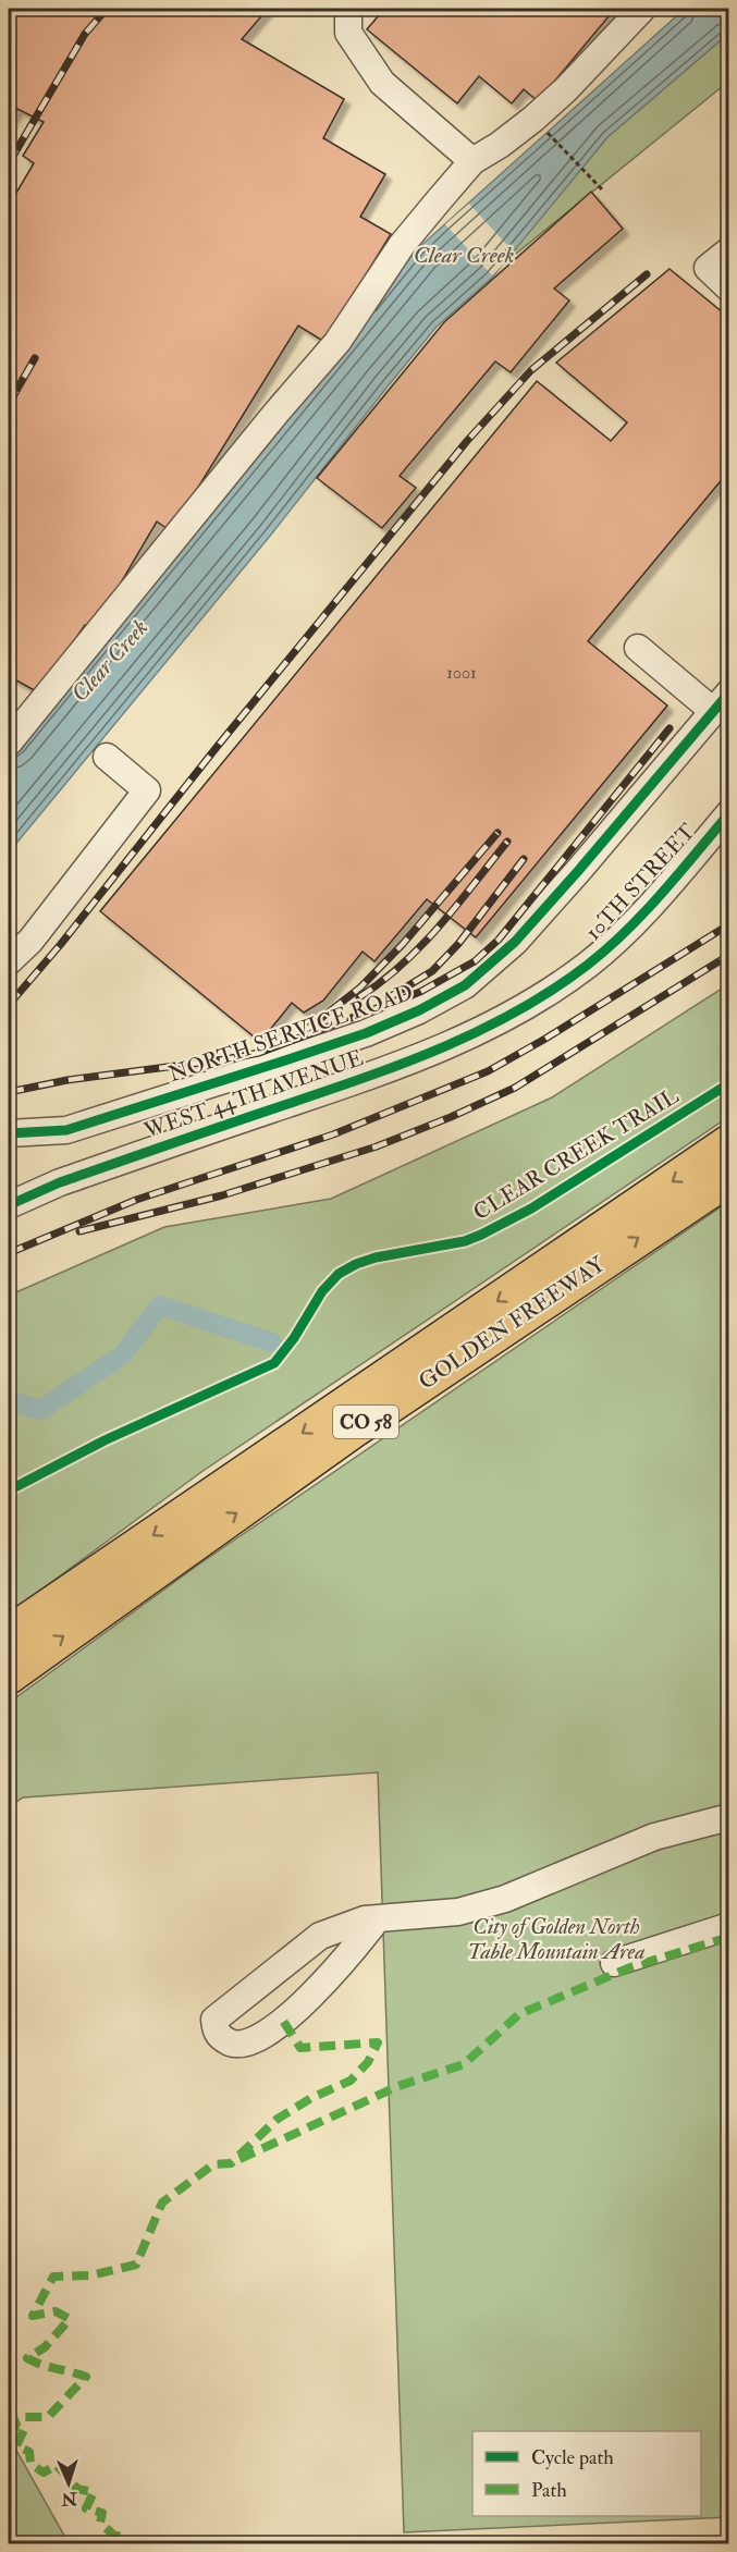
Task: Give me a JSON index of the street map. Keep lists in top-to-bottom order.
{
  "streets": {
    "highway": ["GOLDEN FREEWAY", "CO 58"],
    "street": ["10TH STREET", "NORTH SERVICE ROAD", "WEST 44TH AVENUE"],
    "cycle path": ["CLEAR CREEK TRAIL"]
  },
  "crossings": [
    ["10TH STREET", "WEST 44TH AVENUE"]
  ],
  "water": ["Clear Creek"],
  "parks": ["City of Golden North Table Mountain Area"],
  "house_numbers": ["1001"],
  "legend": ["Cycle path", "Path"],
  "north": "bottom"
}
